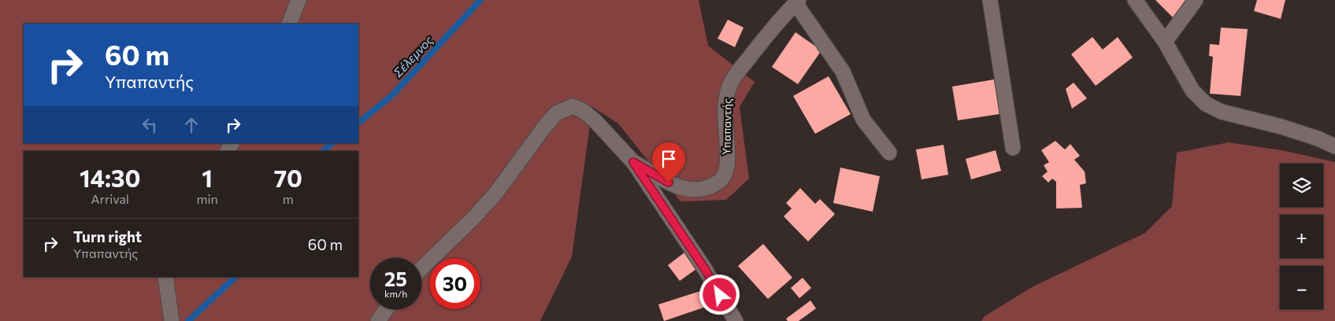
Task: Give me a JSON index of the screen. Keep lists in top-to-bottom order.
{
  "streets": {
    "street": ["Υπαπαντής"]
  },
  "water": ["Σέλεμνος"],
  "page": {
    "turn": ["60 m", "Υπαπαντής"],
    "eta": [
      "14:30",
      "Arrival",
      "1",
      "min",
      "70",
      "m"
    ],
    "map_buttons": ["+", "−"],
    "list": [
      {
        "name": "Turn right",
        "note": "Υπαπαντής",
        "value": "60 m"
      }
    ],
    "speed": "25 km/h",
    "limit": "30"
  }
}
